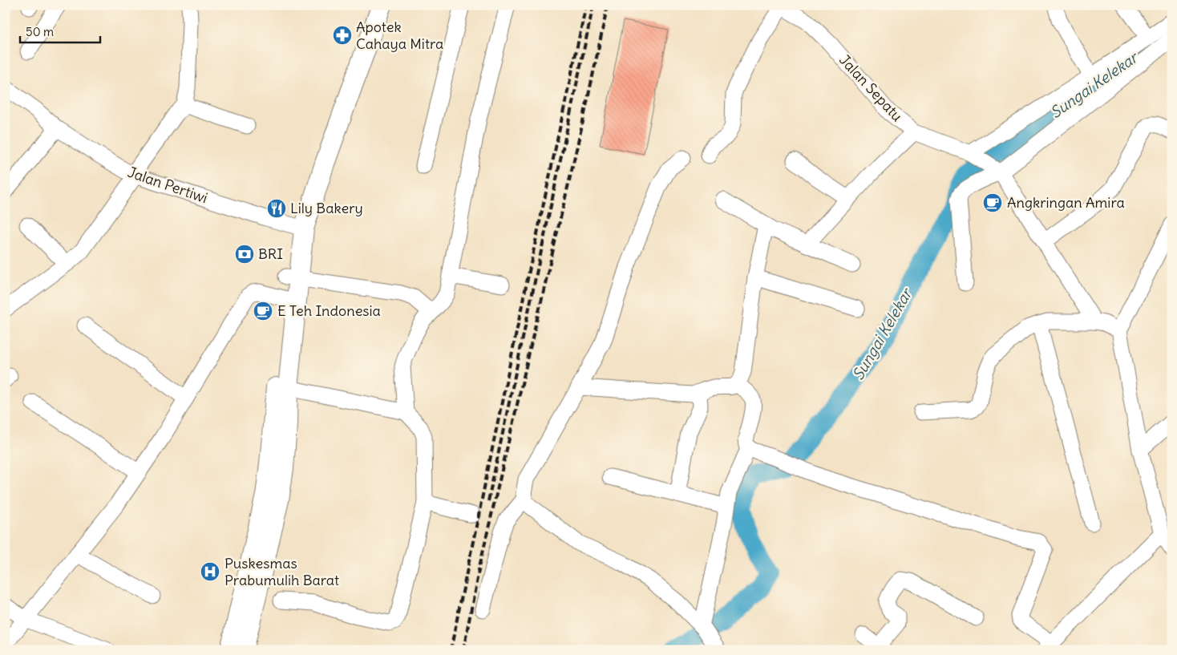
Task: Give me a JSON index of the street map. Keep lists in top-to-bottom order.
{
  "streets": {
    "street": ["Jalan Sepatu", "Jalan Pertiwi"]
  },
  "water": ["Sungai Kelekar"],
  "places": {
    "pharmacy": ["Apotek Cahaya Mitra"],
    "cafe": ["Angkringan Amira", "E Teh Indonesia"],
    "restaurant": ["Lily Bakery"],
    "bank": ["BRI"],
    "hospital": ["Puskesmas Prabumulih Barat"]
  },
  "scale_bar": "50 m"
}
